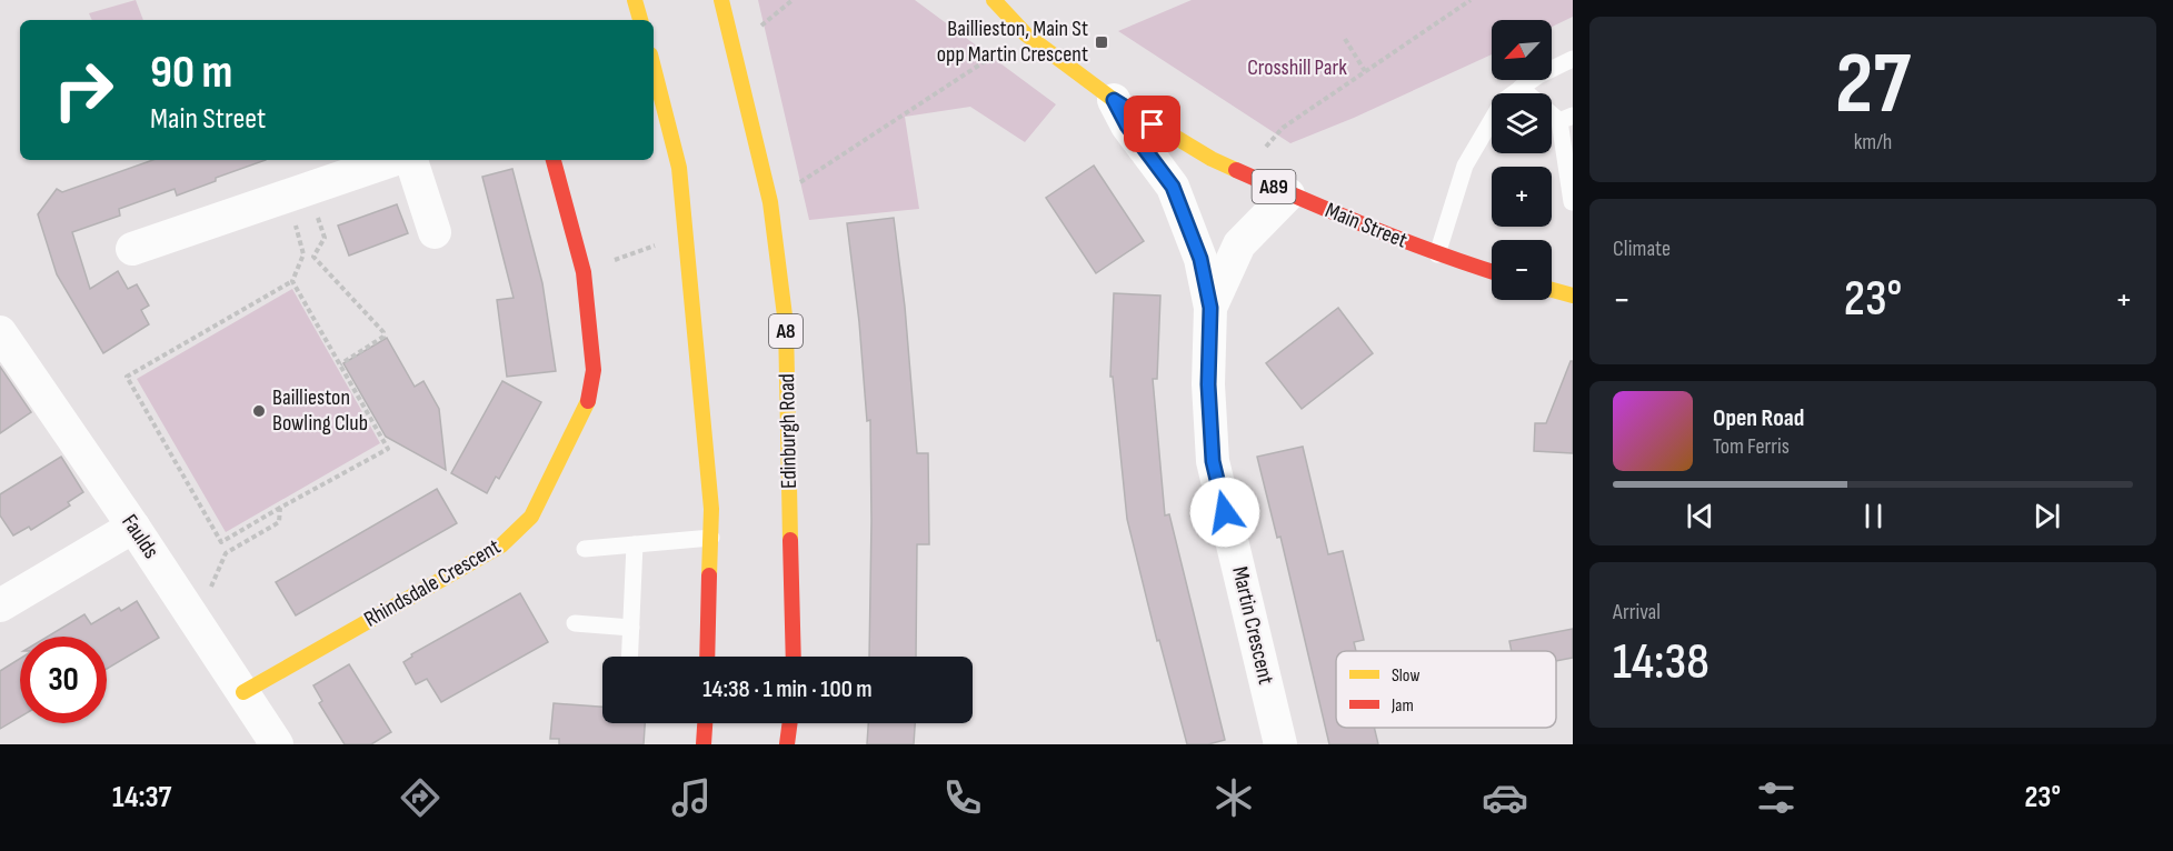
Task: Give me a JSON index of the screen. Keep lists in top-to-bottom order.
{
  "streets": {
    "main road": [
      "A89",
      "Main Street",
      "A8",
      "Edinburgh Road",
      "Rhindsdale Crescent"
    ],
    "street": ["Faulds", "Martin Crescent"]
  },
  "crossings": [
    ["A89", "Main Street"],
    ["Main Street", "Martin Crescent"],
    ["Faulds", "Rhindsdale Crescent"]
  ],
  "parks": ["Crosshill Park"],
  "places": {
    "transit": ["Baillieston, Main St opp Martin Crescent"],
    "other": ["Baillieston Bowling Club"]
  },
  "legend": ["Slow", "Jam"],
  "north": "bottom left",
  "page": {
    "tile": [
      ["27", "km/h"],
      "Climate",
      ["Arrival", "14:38"]
    ],
    "map_buttons": ["+", "−"],
    "turn": ["90 m", "Main Street"],
    "heat": ["−", "23°", "+"],
    "song": ["Open Road", "Tom Ferris"],
    "limit": "30",
    "trip": "14:38 · 1 min · 100 m",
    "tabs": ["14:37", "23°"]
  }
}
